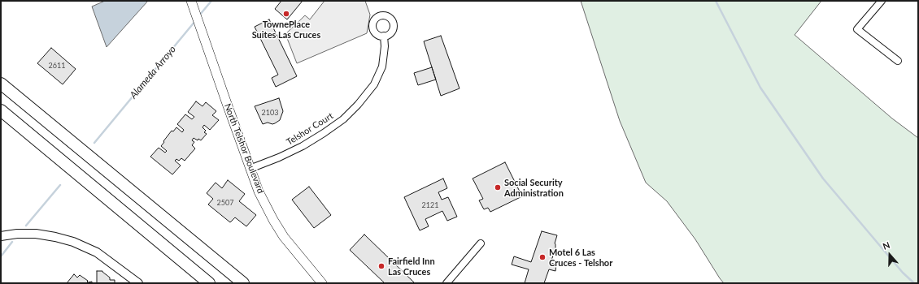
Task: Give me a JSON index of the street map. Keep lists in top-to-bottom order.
{
  "streets": {
    "main road": ["North Telshor Boulevard"],
    "street": ["Telshor Court"]
  },
  "crossings": [
    ["Telshor Court", "North Telshor Boulevard"]
  ],
  "water": ["Alameda Arroyo"],
  "places": [
    "TownePlace Suites Las Cruces",
    "Social Security Administration",
    "Motel 6 Las Cruces - Telshor",
    "Fairfield Inn Las Cruces"
  ],
  "house_numbers": [
    "2611",
    "2103",
    "2507",
    "2121"
  ],
  "north": "top"
}
